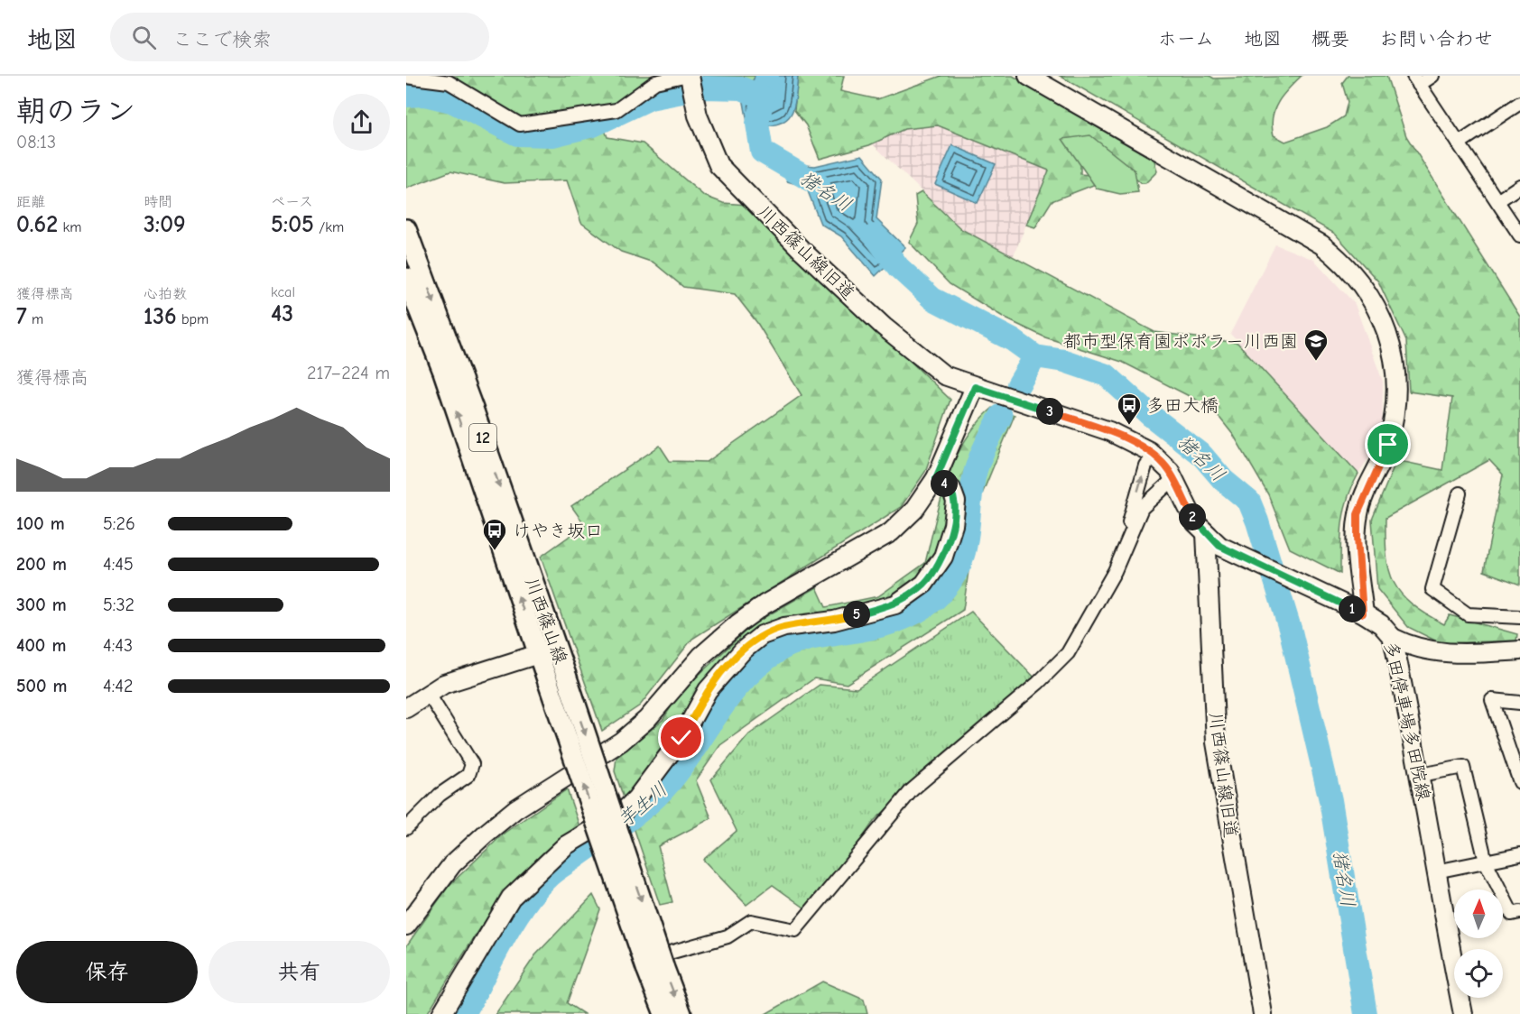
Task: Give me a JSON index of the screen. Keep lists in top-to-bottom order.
{
  "streets": {
    "main road": ["12", "川西篠山線"],
    "street": ["川西篠山線旧道", "多田停車場多田院線"]
  },
  "crossings": [
    ["川西篠山線旧道", "多田停車場多田院線"]
  ],
  "water": ["猪名川", "芋生川"],
  "places": {
    "school or university": ["都市型保育園ポポラー川西園"],
    "bus stop": ["多田大橋", "けやき坂口"]
  },
  "north": "top",
  "page": {
    "header": "地図",
    "search": "ここで検索",
    "nav": [
      "ホーム",
      "地図",
      "概要",
      "お問い合わせ"
    ],
    "heading": ["朝のラン", "08:13"],
    "stats": [
      ["距離", "0.62 km"],
      ["時間", "3:09"],
      ["ペース", "5:05 /km"],
      ["獲得標高", "7 m"],
      ["心拍数", "136 bpm"],
      ["kcal", "43"]
    ],
    "chart": ["獲得標高", "217–224 m"],
    "pins": [
      "3",
      "4",
      "2",
      "1",
      "5"
    ],
    "list": [
      {
        "name": "100 m",
        "note": "5:26"
      },
      {
        "name": "200 m",
        "note": "4:45"
      },
      {
        "name": "300 m",
        "note": "5:32"
      },
      {
        "name": "400 m",
        "note": "4:43"
      },
      {
        "name": "500 m",
        "note": "4:42"
      }
    ],
    "buttons": ["保存", "共有"]
  }
}
